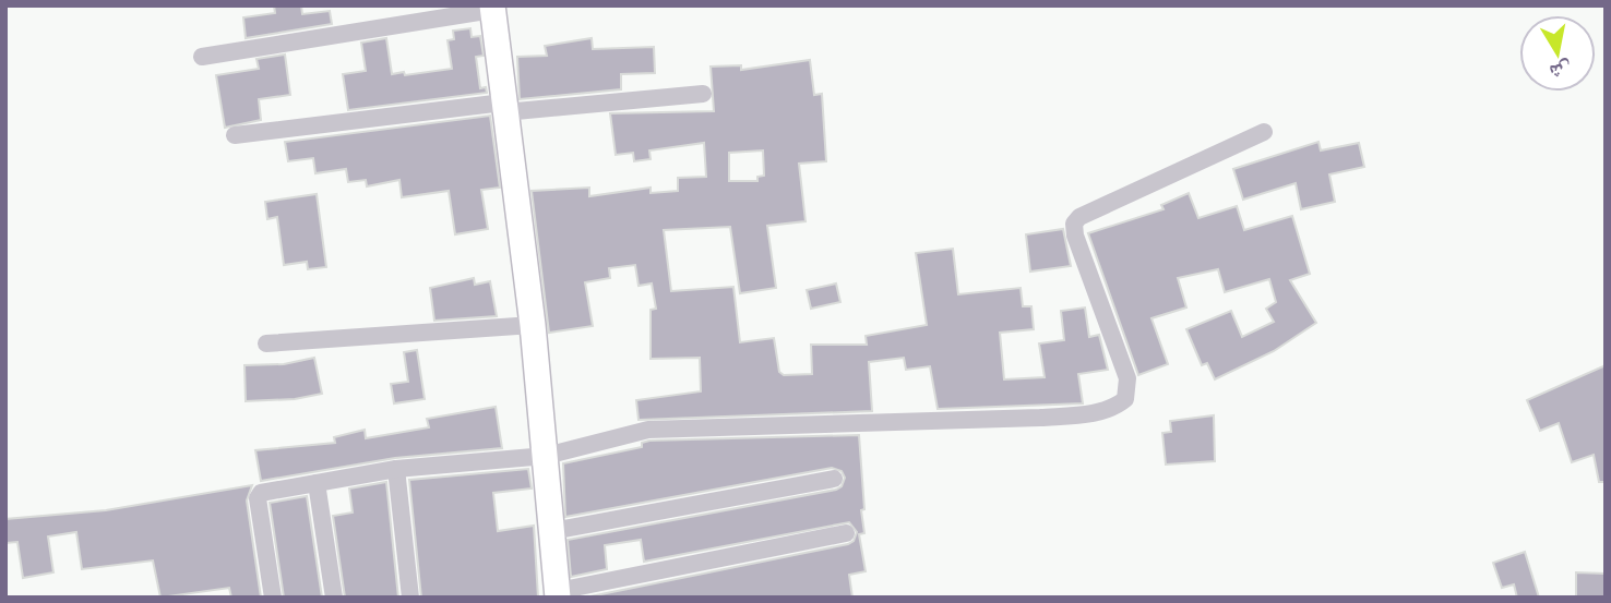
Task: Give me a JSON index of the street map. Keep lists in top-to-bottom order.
{
  "north": "bottom"
}
